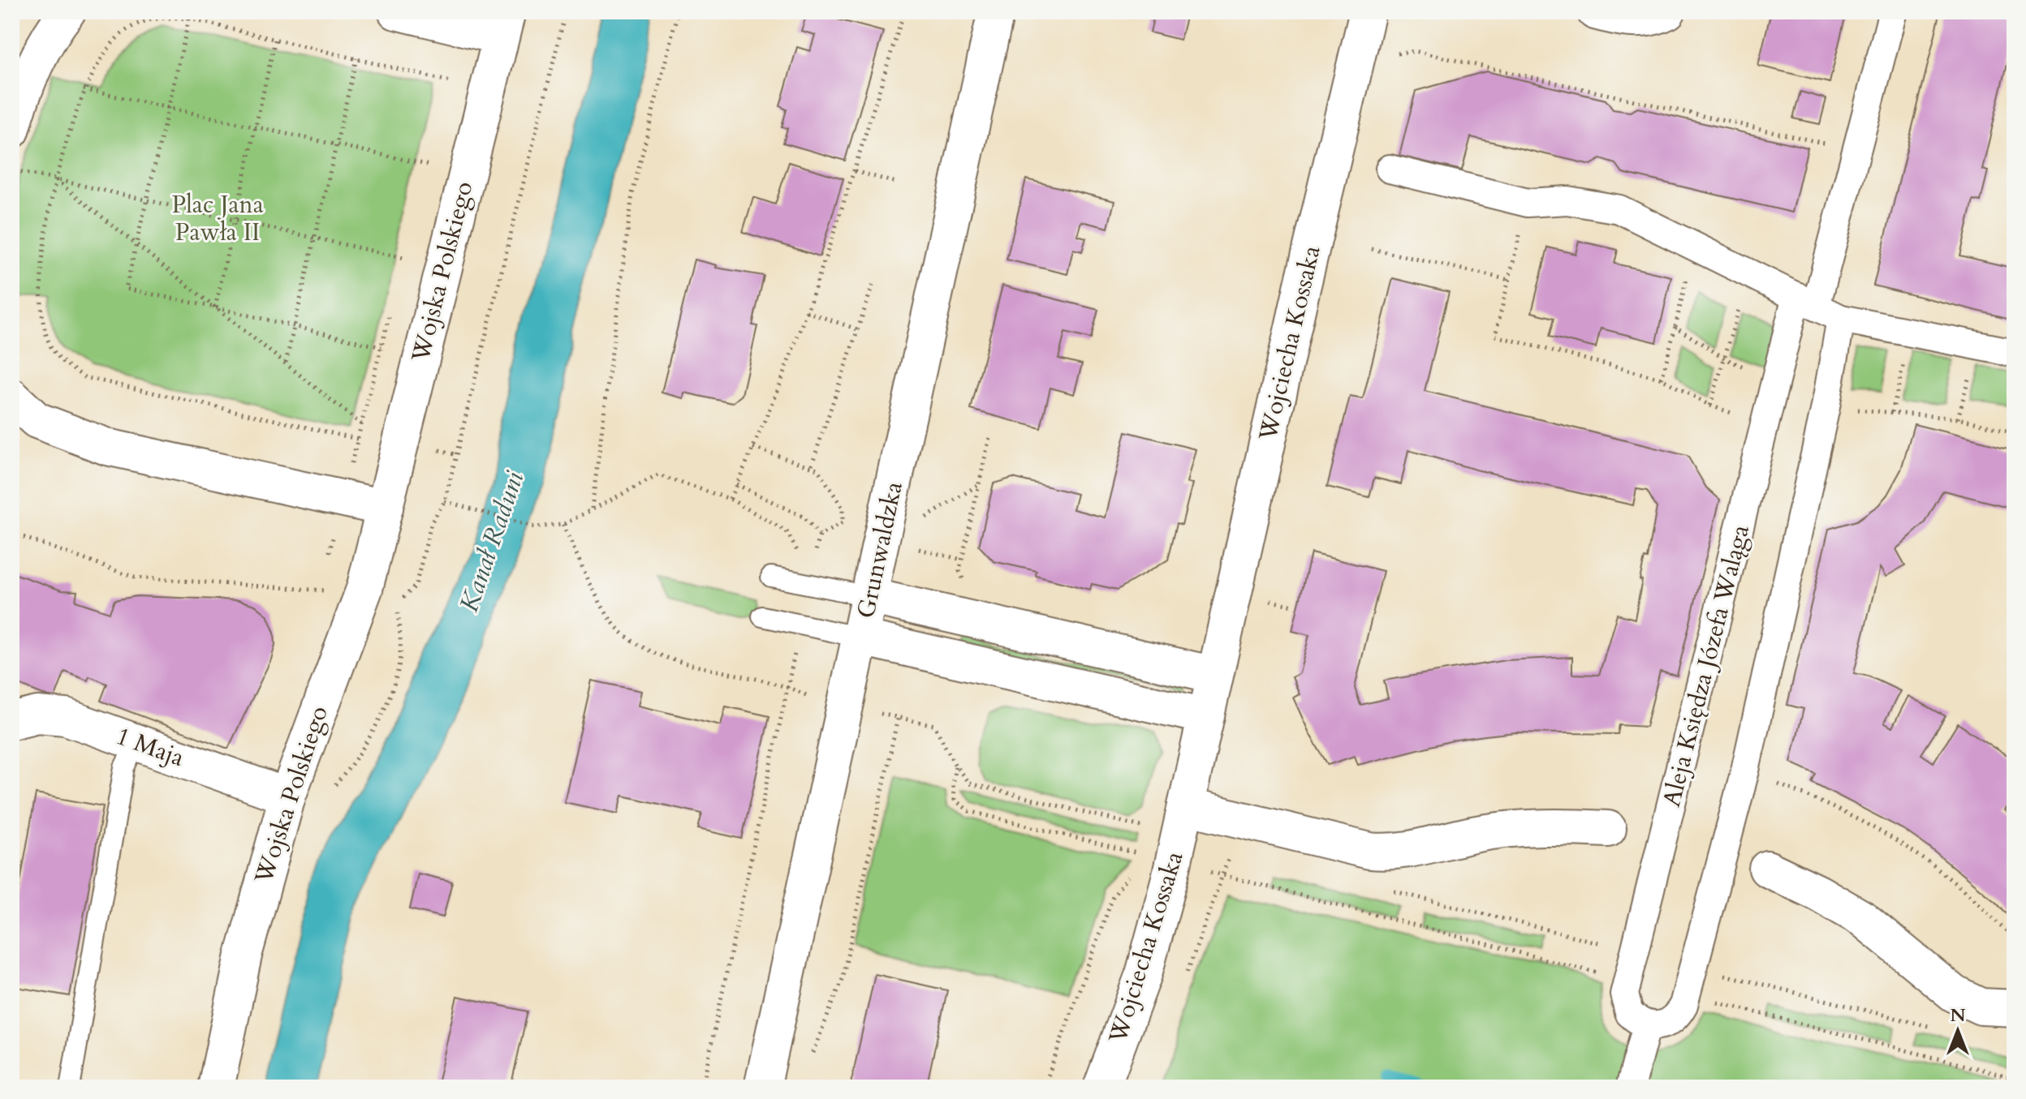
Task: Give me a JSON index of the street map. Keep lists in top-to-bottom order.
{
  "streets": {
    "street": [
      "Wojska Polskiego",
      "Wojciecha Kossaka",
      "Grunwaldzka",
      "Aleja Księdza Józefa Waląga",
      "1 Maja"
    ]
  },
  "crossings": [
    ["Wojska Polskiego", "1 Maja"]
  ],
  "water": ["Kanał Raduni"],
  "parks": ["Plac Jana Pawła II"],
  "north": "top"
}
